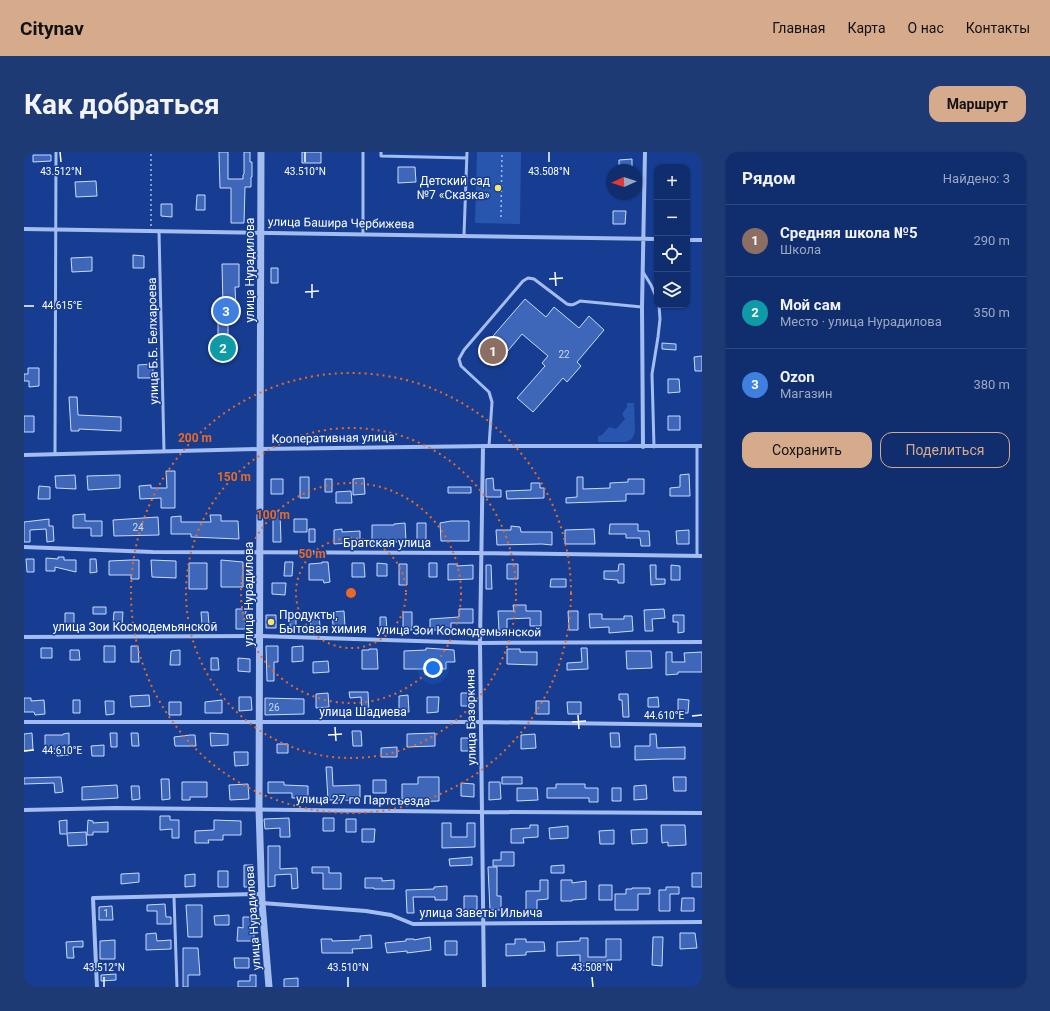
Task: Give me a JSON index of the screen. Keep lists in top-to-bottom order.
{
  "streets": {
    "street": [
      "улица Башира Чербижева",
      "улица Нурадилова",
      "Кооперативная улица",
      "Братская улица",
      "улица Зои Космодемьянской",
      "улица Шадиева",
      "улица Базоркина",
      "улица 27-го Партсъезда",
      "улица Заветы Ильича"
    ],
    "lane": ["улица Б.Б. Белхароева"]
  },
  "crossings": [
    ["улица Башира Чербижева", "улица Нурадилова"],
    ["улица Башира Чербижева", "улица Б.Б. Белхароева"],
    ["улица Нурадилова", "Кооперативная улица"],
    ["улица Нурадилова", "Братская улица"],
    ["улица Нурадилова", "улица Зои Космодемьянской"],
    ["улица Нурадилова", "улица Шадиева"],
    ["улица Нурадилова", "улица 27-го Партсъезда"],
    ["улица Нурадилова", "улица Заветы Ильича"],
    ["улица Б.Б. Белхароева", "Кооперативная улица"],
    ["Кооперативная улица", "улица Базоркина"],
    ["Братская улица", "улица Базоркина"],
    ["улица Зои Космодемьянской", "улица Базоркина"],
    ["улица Шадиева", "улица Базоркина"],
    ["улица Базоркина", "улица 27-го Партсъезда"],
    ["улица Базоркина", "улица Заветы Ильича"]
  ],
  "places": ["Детский сад №7 «Сказка»", "Продукты, Бытовая химия"],
  "house_numbers": [
    "22",
    "24",
    "26",
    "1"
  ],
  "north": "left",
  "page": {
    "header": "Citynav",
    "nav": [
      "Главная",
      "Карта",
      "О нас",
      "Контакты"
    ],
    "buttons": [
      "Маршрут",
      ["Сохранить", "Поделиться"]
    ],
    "title": "Как добраться",
    "heading": ["Рядом", "Найдено: 3"],
    "map_buttons": ["+", "−"],
    "list": [
      {
        "mark": "1",
        "name": "Средняя школа №5",
        "note": "Школа",
        "value": "290 m"
      },
      {
        "mark": "2",
        "name": "Мой сам",
        "note": "Место · улица Нурадилова",
        "value": "350 m"
      },
      {
        "mark": "3",
        "name": "Ozon",
        "note": "Магазин",
        "value": "380 m"
      }
    ],
    "pins": ["3", "2", "1"]
  },
  "coordinates": [
    "43.512°N",
    "43.510°N",
    "43.508°N",
    "44.615°E",
    "44.610°E"
  ],
  "rings": [
    "200 m",
    "150 m",
    "100 m",
    "50 m"
  ]
}
